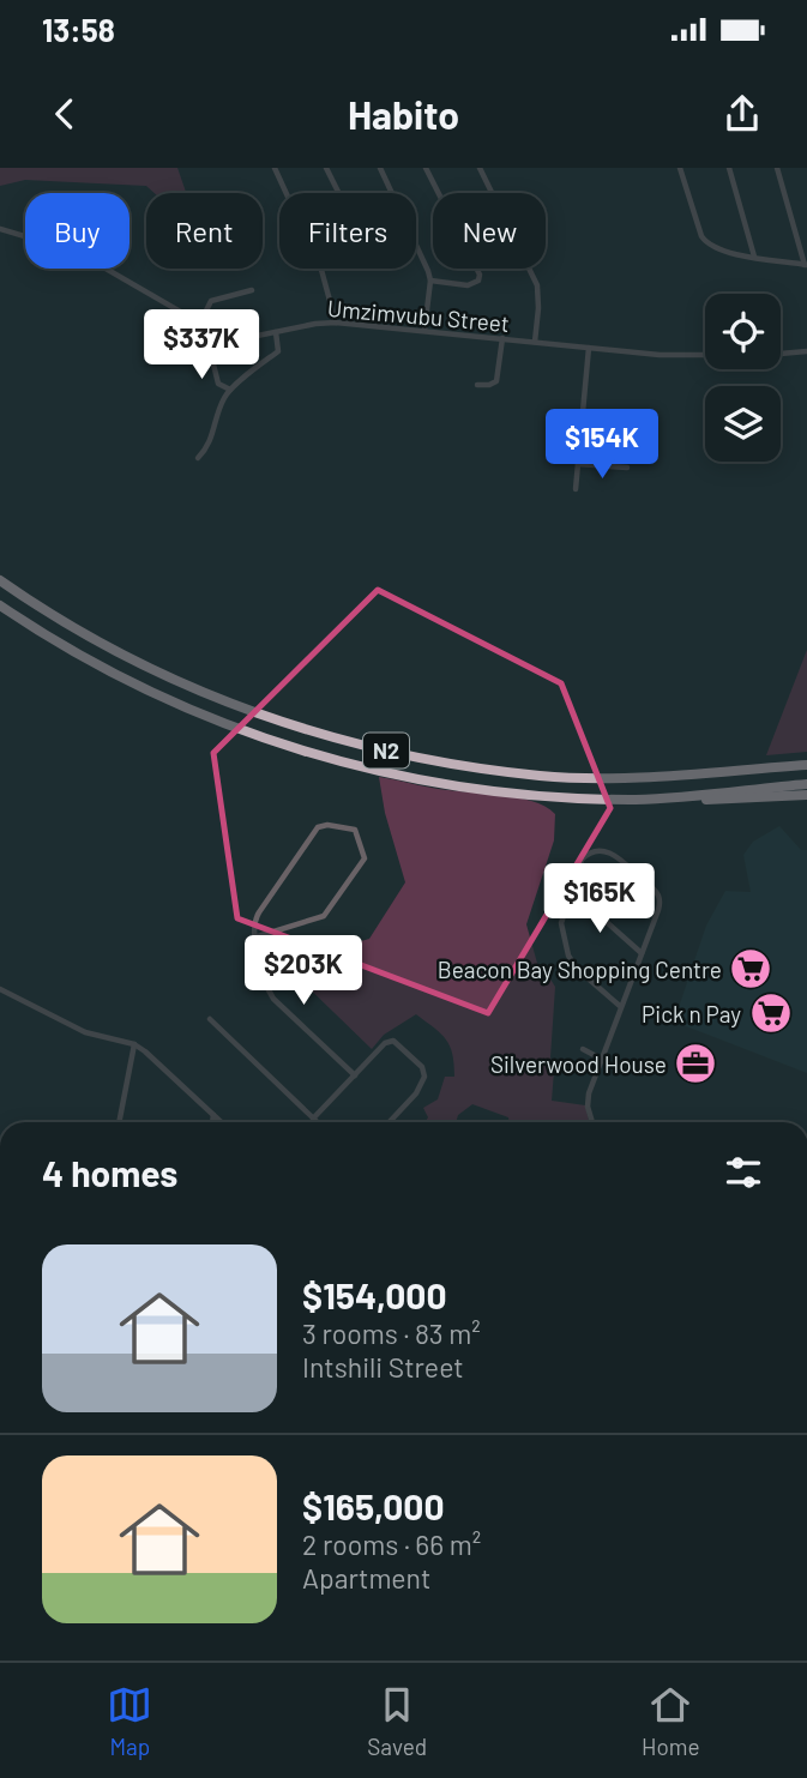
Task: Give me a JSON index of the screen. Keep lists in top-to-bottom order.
{
  "streets": {
    "highway": ["N2"],
    "street": ["Umzimvubu Street"]
  },
  "places": {
    "supermarket": ["Beacon Bay Shopping Centre", "Pick n Pay"],
    "office": ["Silverwood House"]
  },
  "page": {
    "status": "13:58",
    "header": "Habito",
    "chip": [
      "Buy",
      "Rent",
      "Filters",
      "New"
    ],
    "price": [
      "$337K",
      "$154K",
      "$165K",
      "$203K"
    ],
    "heading": "4 homes",
    "list": [
      {
        "name": "$154,000",
        "note": "3 rooms · 83 m² · Intshili Street"
      },
      {
        "name": "$165,000",
        "note": "2 rooms · 66 m² · Apartment"
      }
    ],
    "tabs": ["Map", "Saved", "Home"]
  }
}
